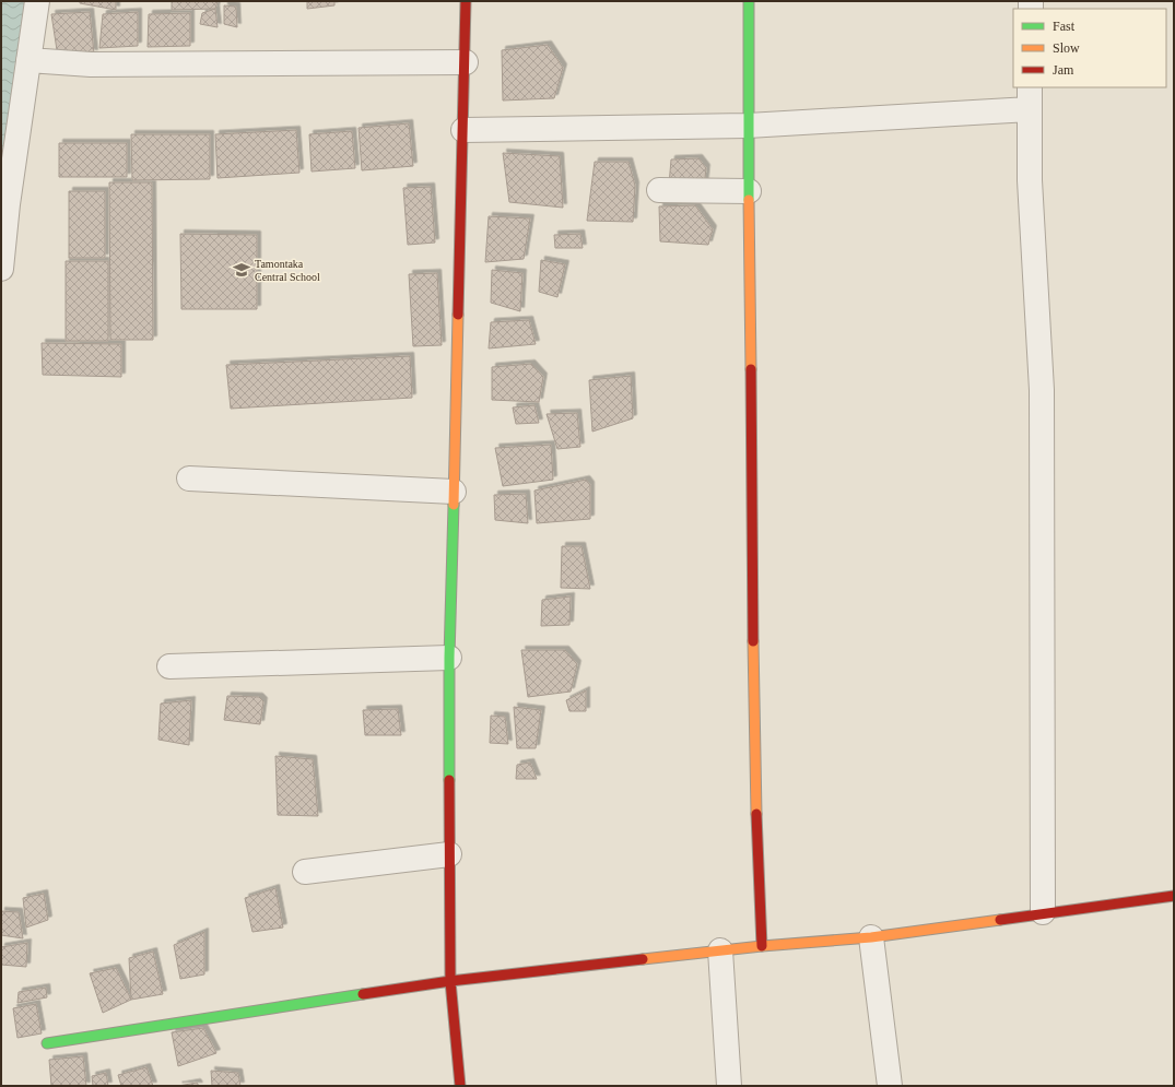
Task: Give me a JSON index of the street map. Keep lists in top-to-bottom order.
{
  "places": {
    "school or university": ["Tamontaka Central School"]
  },
  "legend": ["Fast", "Slow", "Jam"]
}
